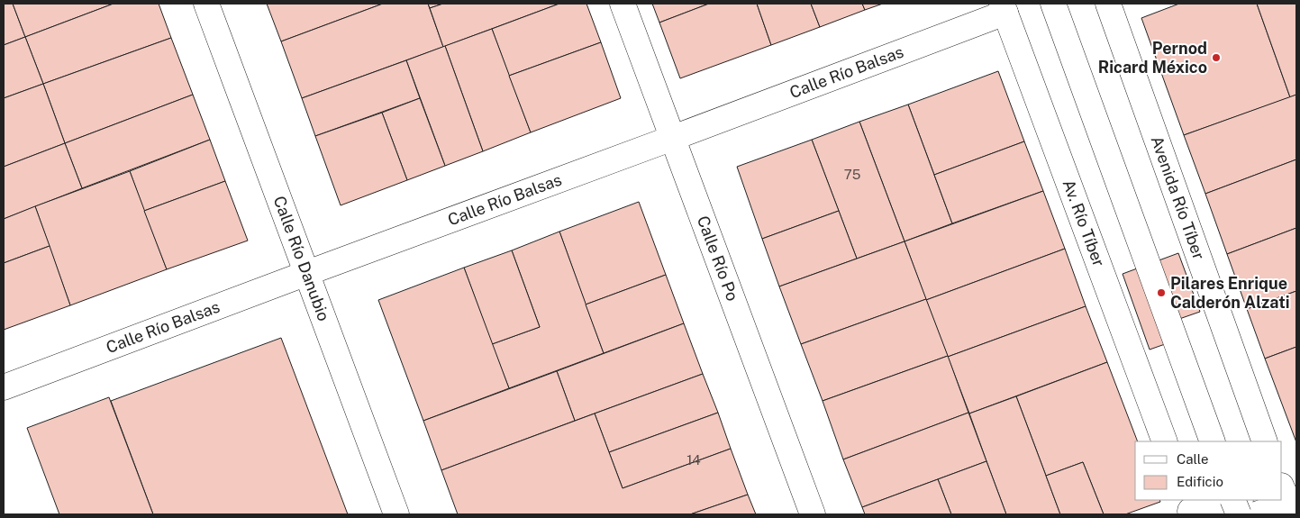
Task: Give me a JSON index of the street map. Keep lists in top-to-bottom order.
{
  "streets": {
    "street": [
      "Calle Río Balsas",
      "Avenida Río Tíber",
      "Av. Río Tíber",
      "Calle Río Danubio",
      "Calle Río Po"
    ]
  },
  "crossings": [
    ["Calle Río Balsas", "Av. Río Tíber"],
    ["Calle Río Balsas", "Calle Río Danubio"],
    ["Calle Río Balsas", "Calle Río Po"]
  ],
  "places": ["Pernod Ricard México", "Pilares Enrique Calderón Alzati"],
  "house_numbers": ["75", "14"],
  "legend": ["Calle", "Edificio"]
}
